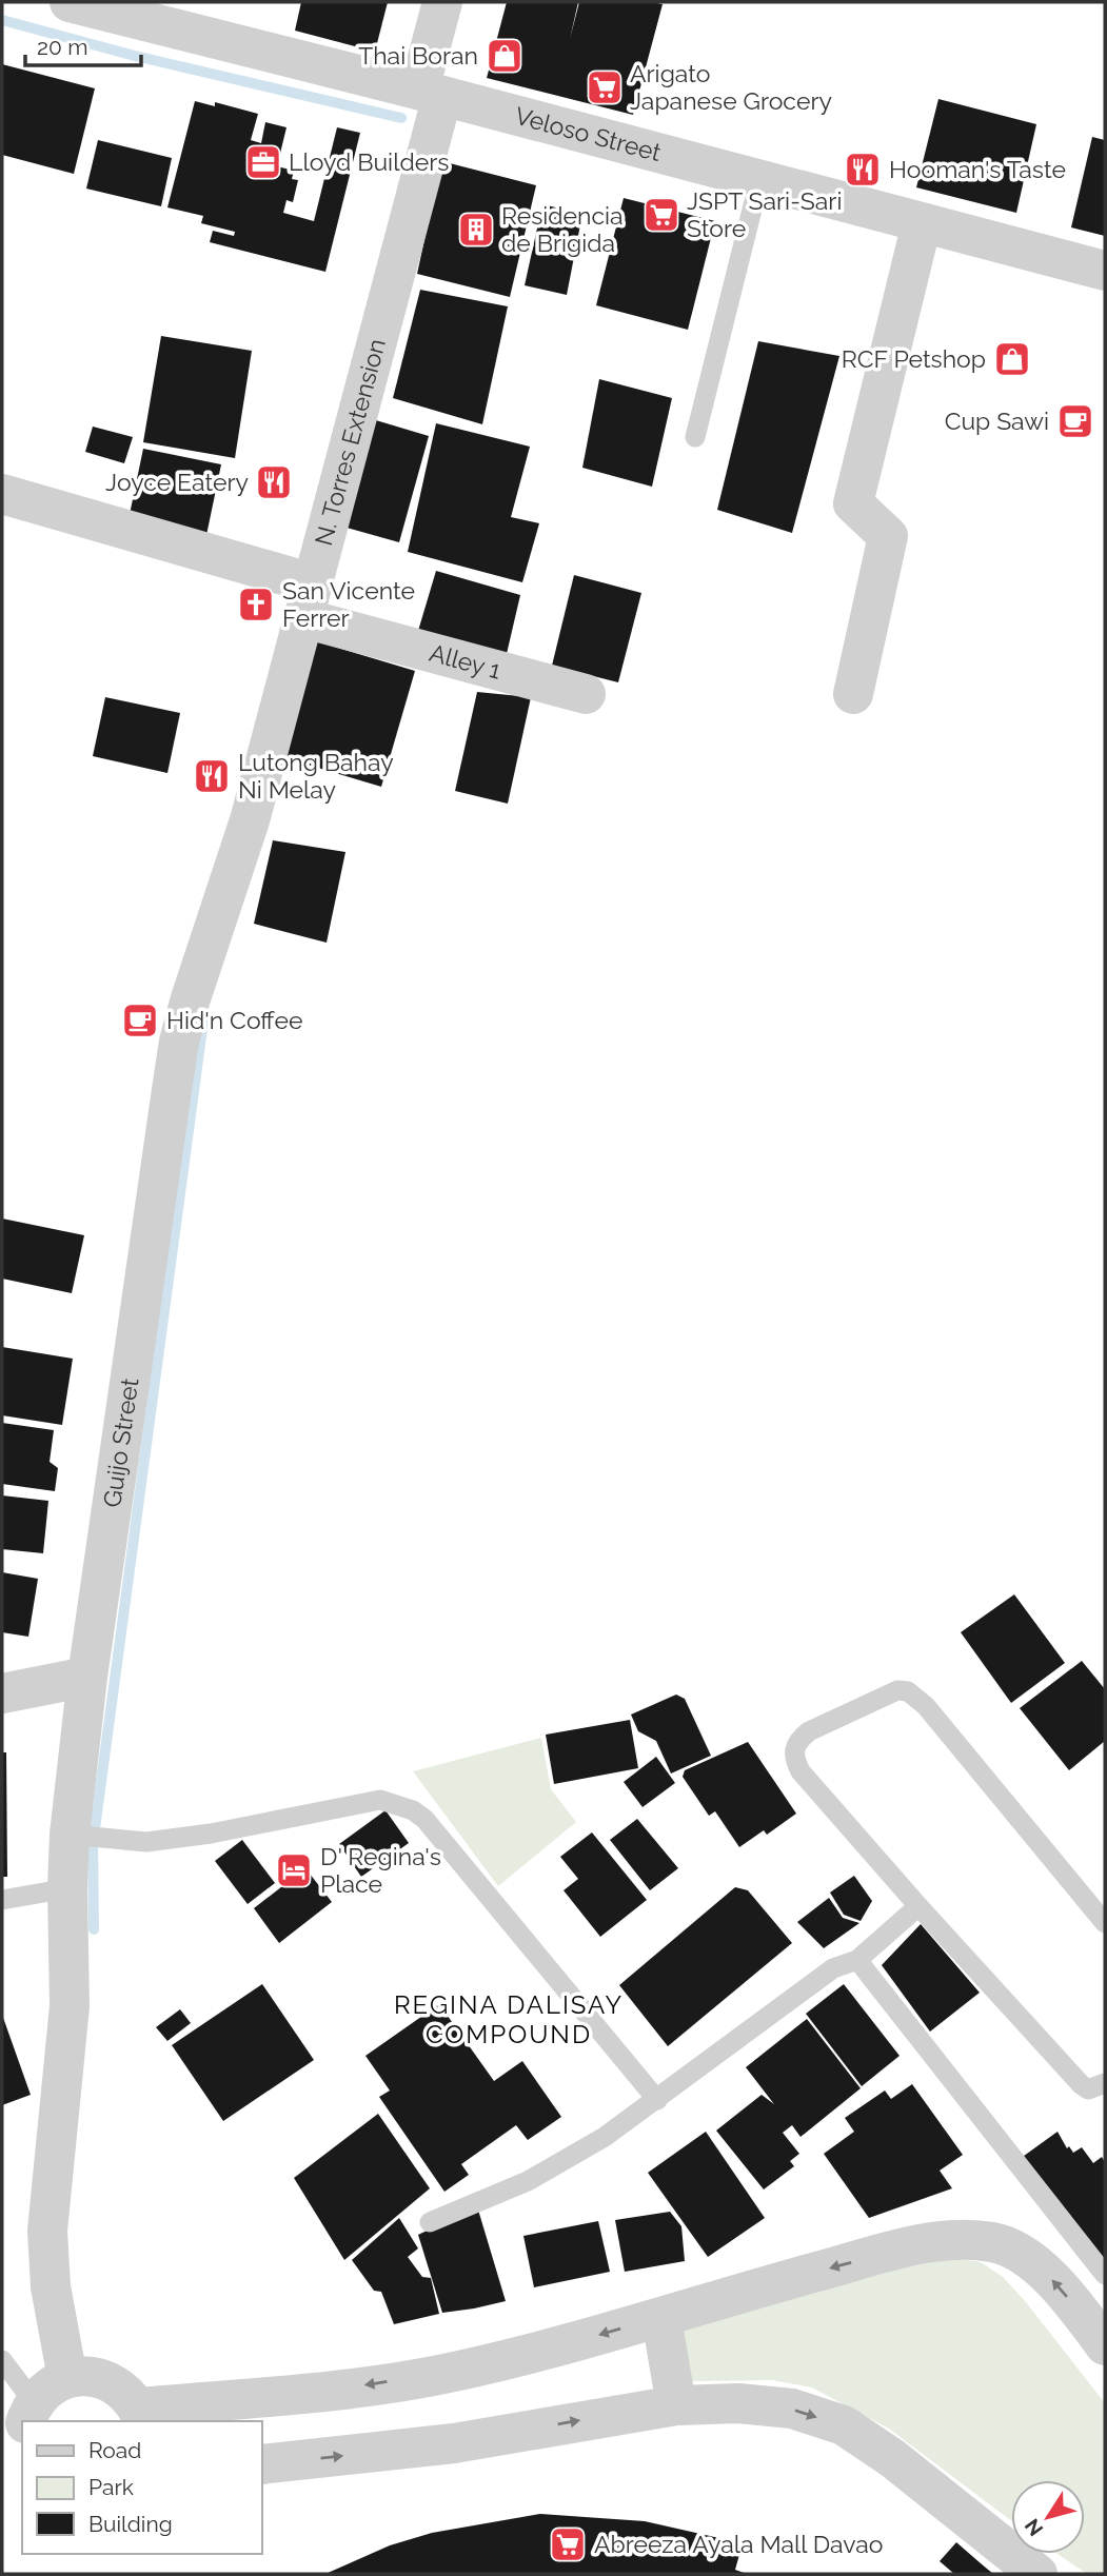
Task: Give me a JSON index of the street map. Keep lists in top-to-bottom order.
{
  "streets": {
    "street": [
      "Veloso Street",
      "N. Torres Extension",
      "Alley 1",
      "Guijo Street"
    ]
  },
  "crossings": [
    ["Veloso Street", "N. Torres Extension"],
    ["N. Torres Extension", "Alley 1"],
    ["N. Torres Extension", "Guijo Street"]
  ],
  "districts": ["REGINA DALISAY COMPOUND"],
  "places": {
    "shop": ["Thai Boran", "RCF Petshop"],
    "supermarket": ["Arigato Japanese Grocery", "JSPT Sari-Sari Store", "Abreeza Ayala Mall Davao"],
    "office": ["Lloyd Builders"],
    "restaurant": ["Hooman's Taste", "Joyce Eatery", "Lutong Bahay Ni Melay"],
    "building": ["Residencia de Brigida"],
    "cafe": ["Cup Sawi", "Hid'n Coffee"],
    "church": ["San Vicente Ferrer"],
    "hotel": ["D' Regina's Place"]
  },
  "legend": ["Road", "Park", "Building"],
  "scale_bar": "20 m",
  "north": "bottom left"
}
